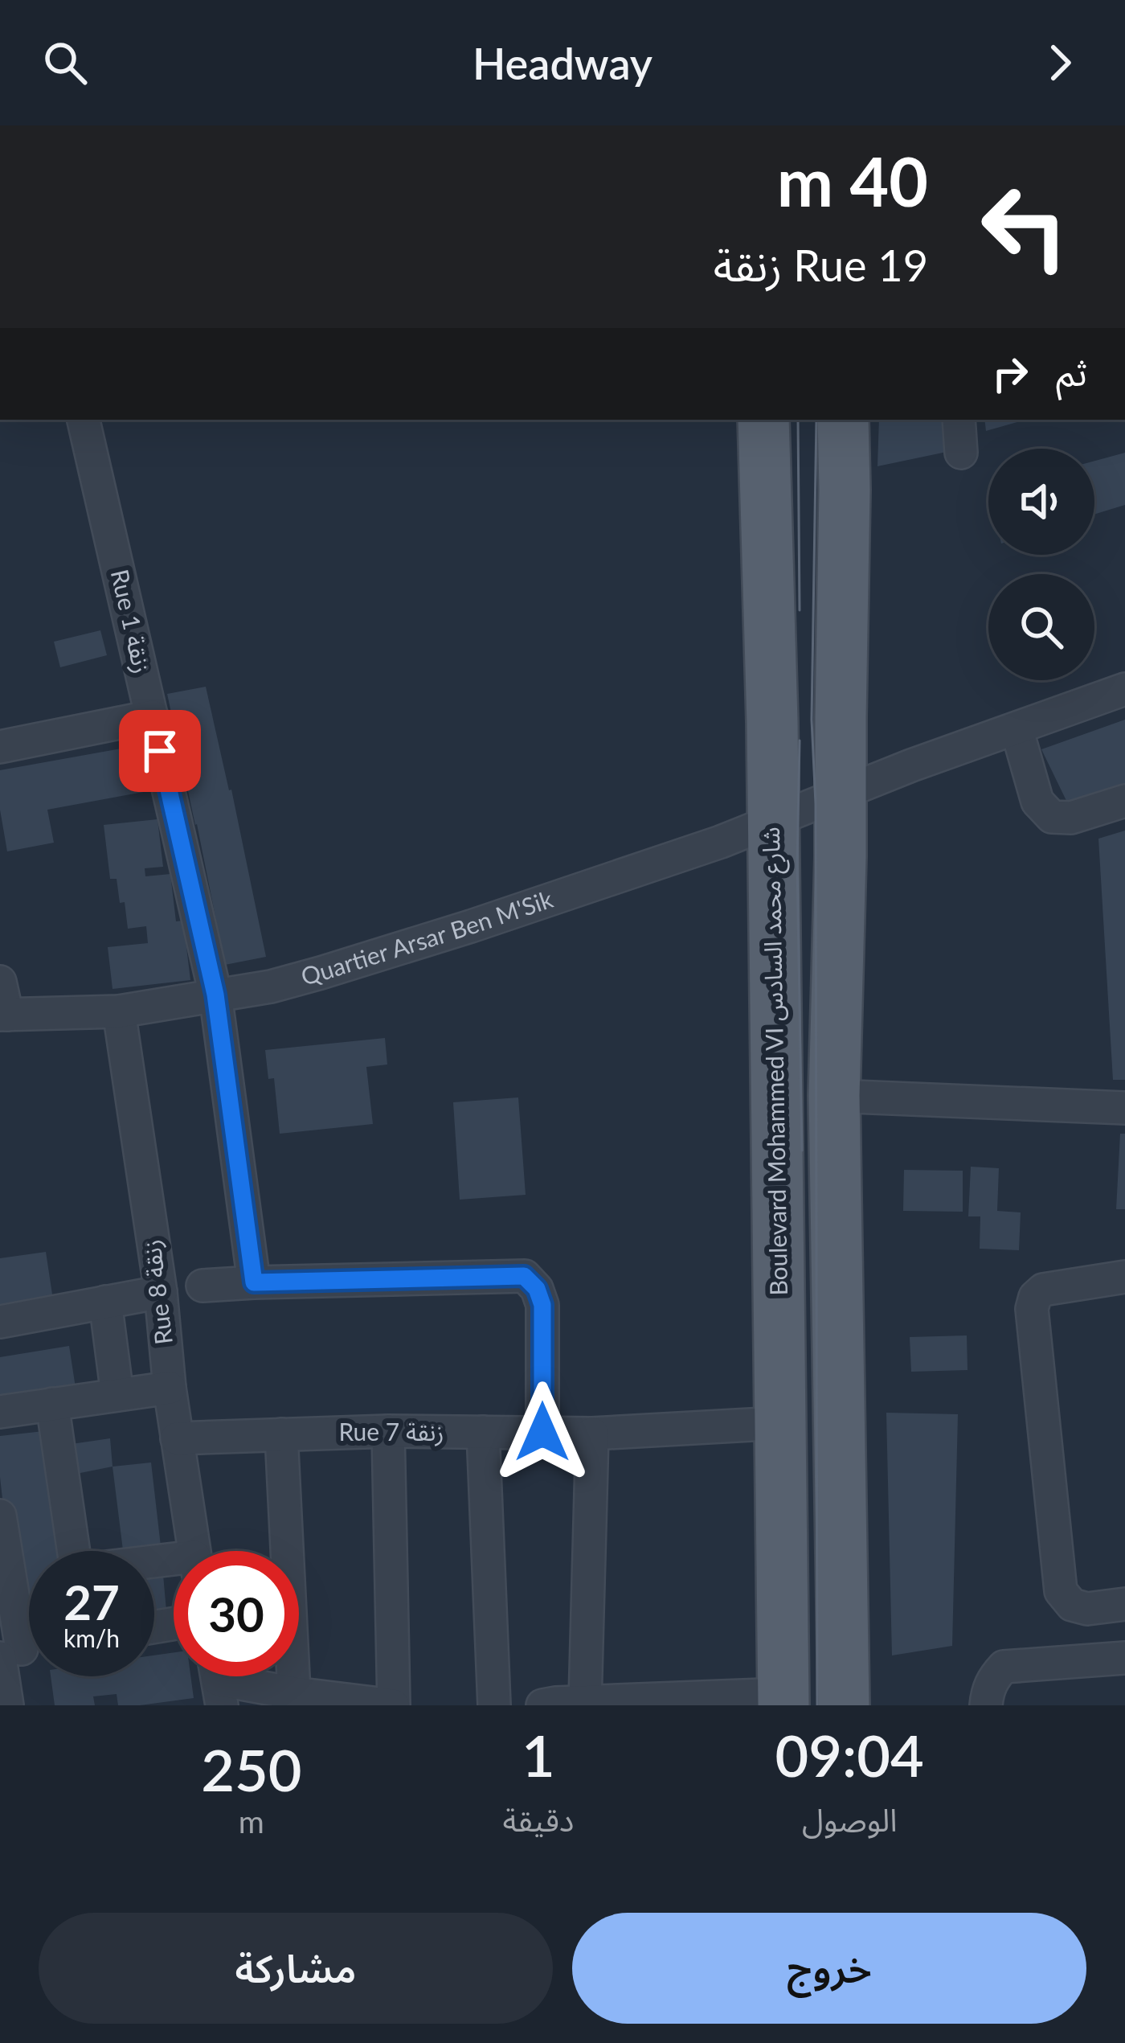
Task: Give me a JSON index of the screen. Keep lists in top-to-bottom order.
{
  "streets": {
    "main road": ["Boulevard Mohammed VI شارع محمد السادس"],
    "street": [
      "Rue 1 زنقة",
      "Quartier Arsar Ben M'Sik",
      "Rue 8 زنقة",
      "Rue 7 زنقة"
    ]
  },
  "crossings": [
    ["Rue 1 زنقة", "Quartier Arsar Ben M'Sik"],
    ["Quartier Arsar Ben M'Sik", "Boulevard Mohammed VI شارع محمد السادس"],
    ["Quartier Arsar Ben M'Sik", "Rue 8 زنقة"],
    ["Boulevard Mohammed VI شارع محمد السادس", "Rue 7 زنقة"],
    ["Rue 8 زنقة", "Rue 7 زنقة"]
  ],
  "page": {
    "header": "Headway",
    "turn": ["40 m", "Rue 19 زنقة"],
    "then": "ثم",
    "speed": "27 km/h",
    "limit": "30",
    "eta": [
      "09:04",
      "الوصول",
      "1",
      "دقيقة",
      "250",
      "m"
    ],
    "buttons": ["خروج", "مشاركة"]
  }
}
